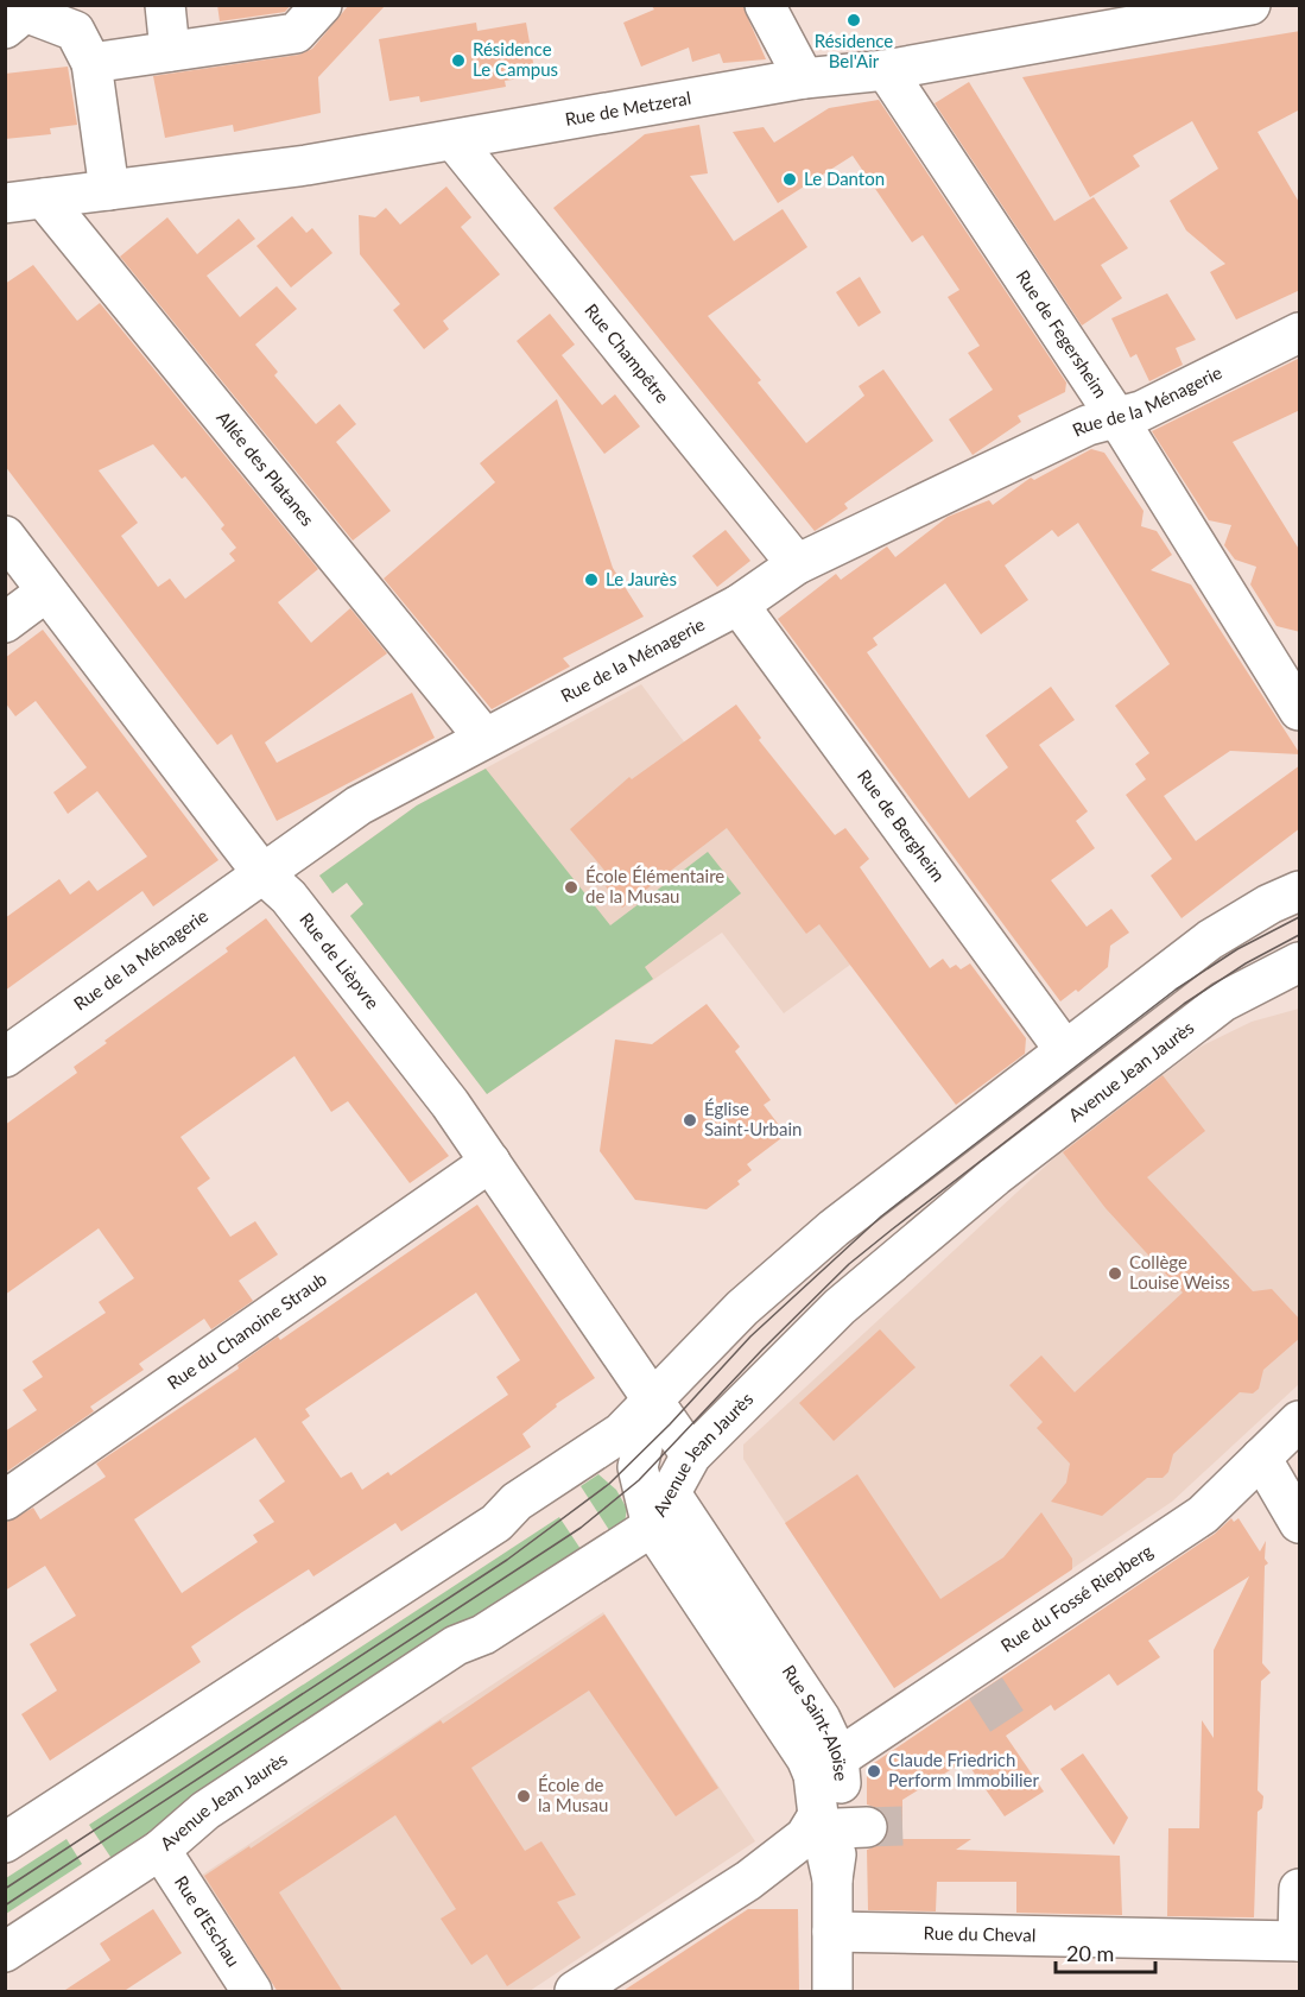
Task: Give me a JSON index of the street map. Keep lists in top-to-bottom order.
{
  "streets": {
    "street": [
      "Rue de Metzeral",
      "Rue de Fegersheim",
      "Rue Champêtre",
      "Rue de la Ménagerie",
      "Allée des Platanes",
      "Rue de Bergheim",
      "Rue de Lièpvre",
      "Avenue Jean Jaurès",
      "Rue du Chanoine Straub",
      "Rue du Fossé Riepberg",
      "Rue Saint-Aloïse",
      "Rue d'Eschau",
      "Rue du Cheval"
    ]
  },
  "crossings": [
    ["Rue de Metzeral", "Rue de Fegersheim"],
    ["Rue de Metzeral", "Rue Champêtre"],
    ["Rue de Metzeral", "Allée des Platanes"],
    ["Rue de Fegersheim", "Rue de la Ménagerie"],
    ["Rue Champêtre", "Rue de la Ménagerie"],
    ["Rue de la Ménagerie", "Allée des Platanes"],
    ["Rue de la Ménagerie", "Rue de Bergheim"],
    ["Rue de la Ménagerie", "Rue de Lièpvre"],
    ["Rue de Lièpvre", "Avenue Jean Jaurès"],
    ["Rue de Lièpvre", "Rue du Chanoine Straub"],
    ["Rue de Lièpvre", "Rue Saint-Aloïse"],
    ["Avenue Jean Jaurès", "Rue Saint-Aloïse"],
    ["Avenue Jean Jaurès", "Rue d'Eschau"],
    ["Rue du Fossé Riepberg", "Rue Saint-Aloïse"],
    ["Rue Saint-Aloïse", "Rue du Cheval"]
  ],
  "places": [
    "Résidence Bel'Air",
    "Résidence Le Campus",
    "Le Danton",
    "Le Jaurès",
    "École Élémentaire de la Musau",
    "Église Saint-Urbain",
    "Collège Louise Weiss",
    "Claude Friedrich Perform Immobilier",
    "École de la Musau"
  ],
  "scale_bar": "20 m"
}
